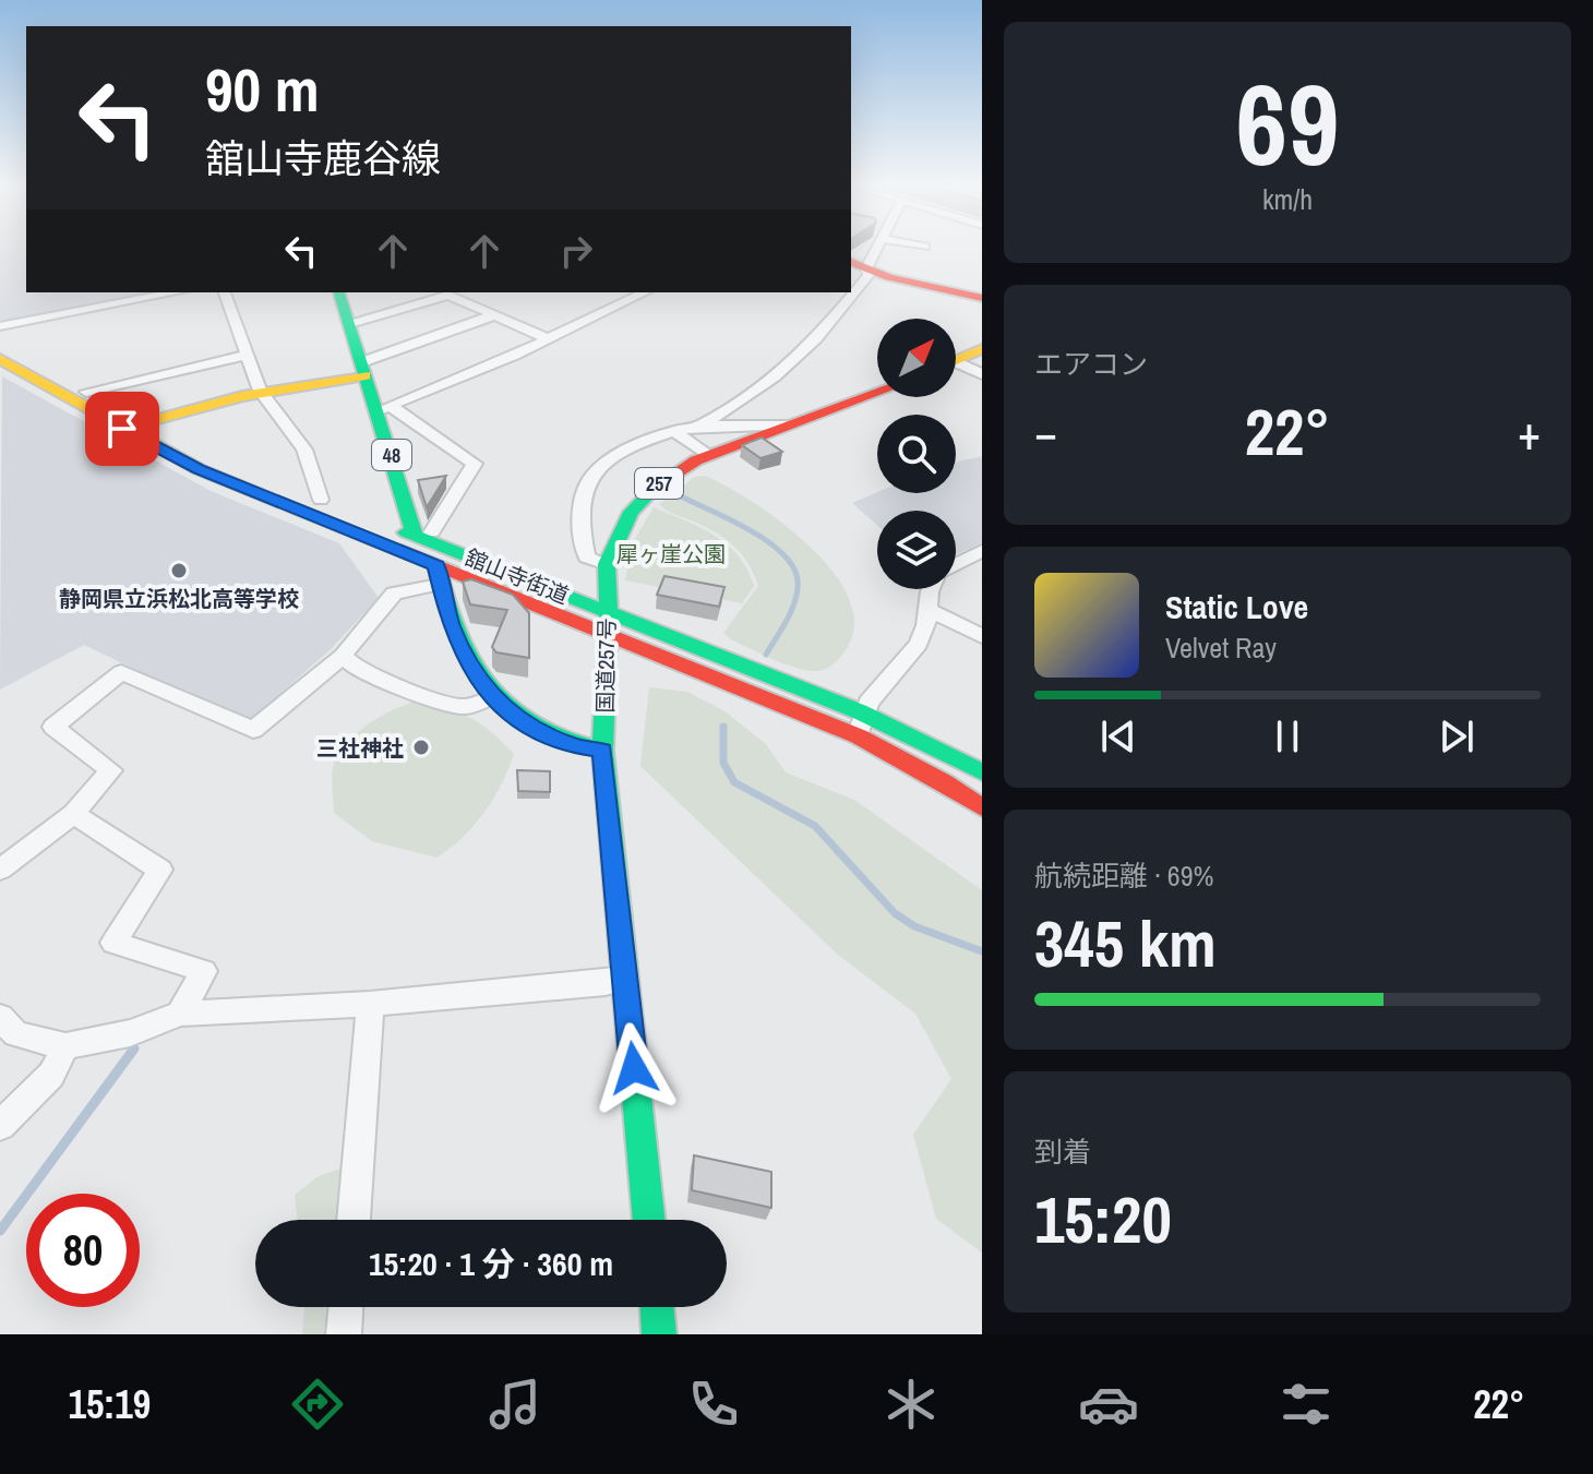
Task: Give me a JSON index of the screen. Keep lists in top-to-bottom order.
{
  "streets": {
    "main road": [
      "48",
      "257",
      "舘山寺街道",
      "国道257号"
    ]
  },
  "crossings": [
    ["48", "舘山寺街道"],
    ["舘山寺街道", "国道257号"]
  ],
  "parks": ["犀ヶ崖公園"],
  "places": ["静岡県立浜松北高等学校", "三社神社"],
  "north": "top right",
  "page": {
    "tile": [
      ["69", "km/h"],
      "エアコン",
      ["航続距離 · 69%", "345 km"],
      ["到着", "15:20"]
    ],
    "turn": ["90 m", "舘山寺鹿谷線"],
    "heat": ["−", "22°", "+"],
    "song": ["Static Love", "Velvet Ray"],
    "limit": "80",
    "trip": "15:20 · 1 分 · 360 m",
    "tabs": ["15:19", "22°"]
  }
}
